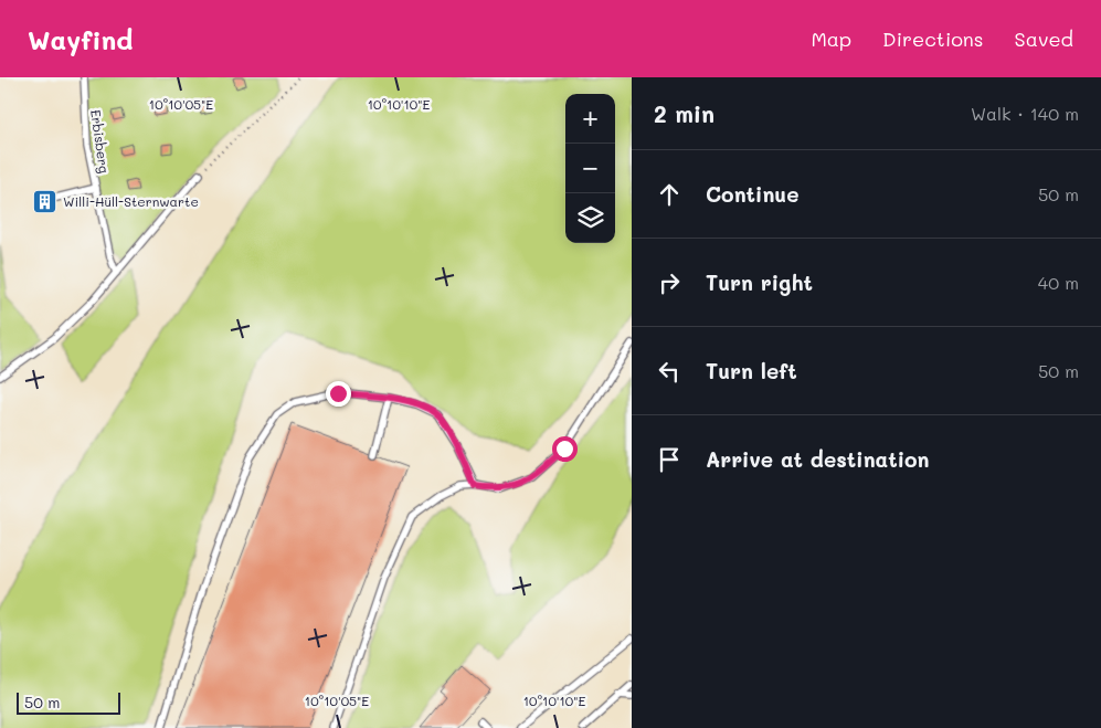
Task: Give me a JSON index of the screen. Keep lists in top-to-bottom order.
{
  "streets": {
    "lane": ["Erbisberg"]
  },
  "places": {
    "building": ["Willi-Hüll-Sternwarte"]
  },
  "scale_bar": "50 m",
  "page": {
    "header": "Wayfind",
    "nav": ["Map", "Directions", "Saved"],
    "heading": ["2 min", "Walk · 140 m"],
    "map_buttons": ["+", "−"],
    "list": [
      ["Continue", "50 m"],
      ["Turn right", "40 m"],
      ["Turn left", "50 m"],
      "Arrive at destination"
    ],
    "scale": "50 m"
  },
  "coordinates": ["10°10'05\"E", "10°10'10\"E"]
}
